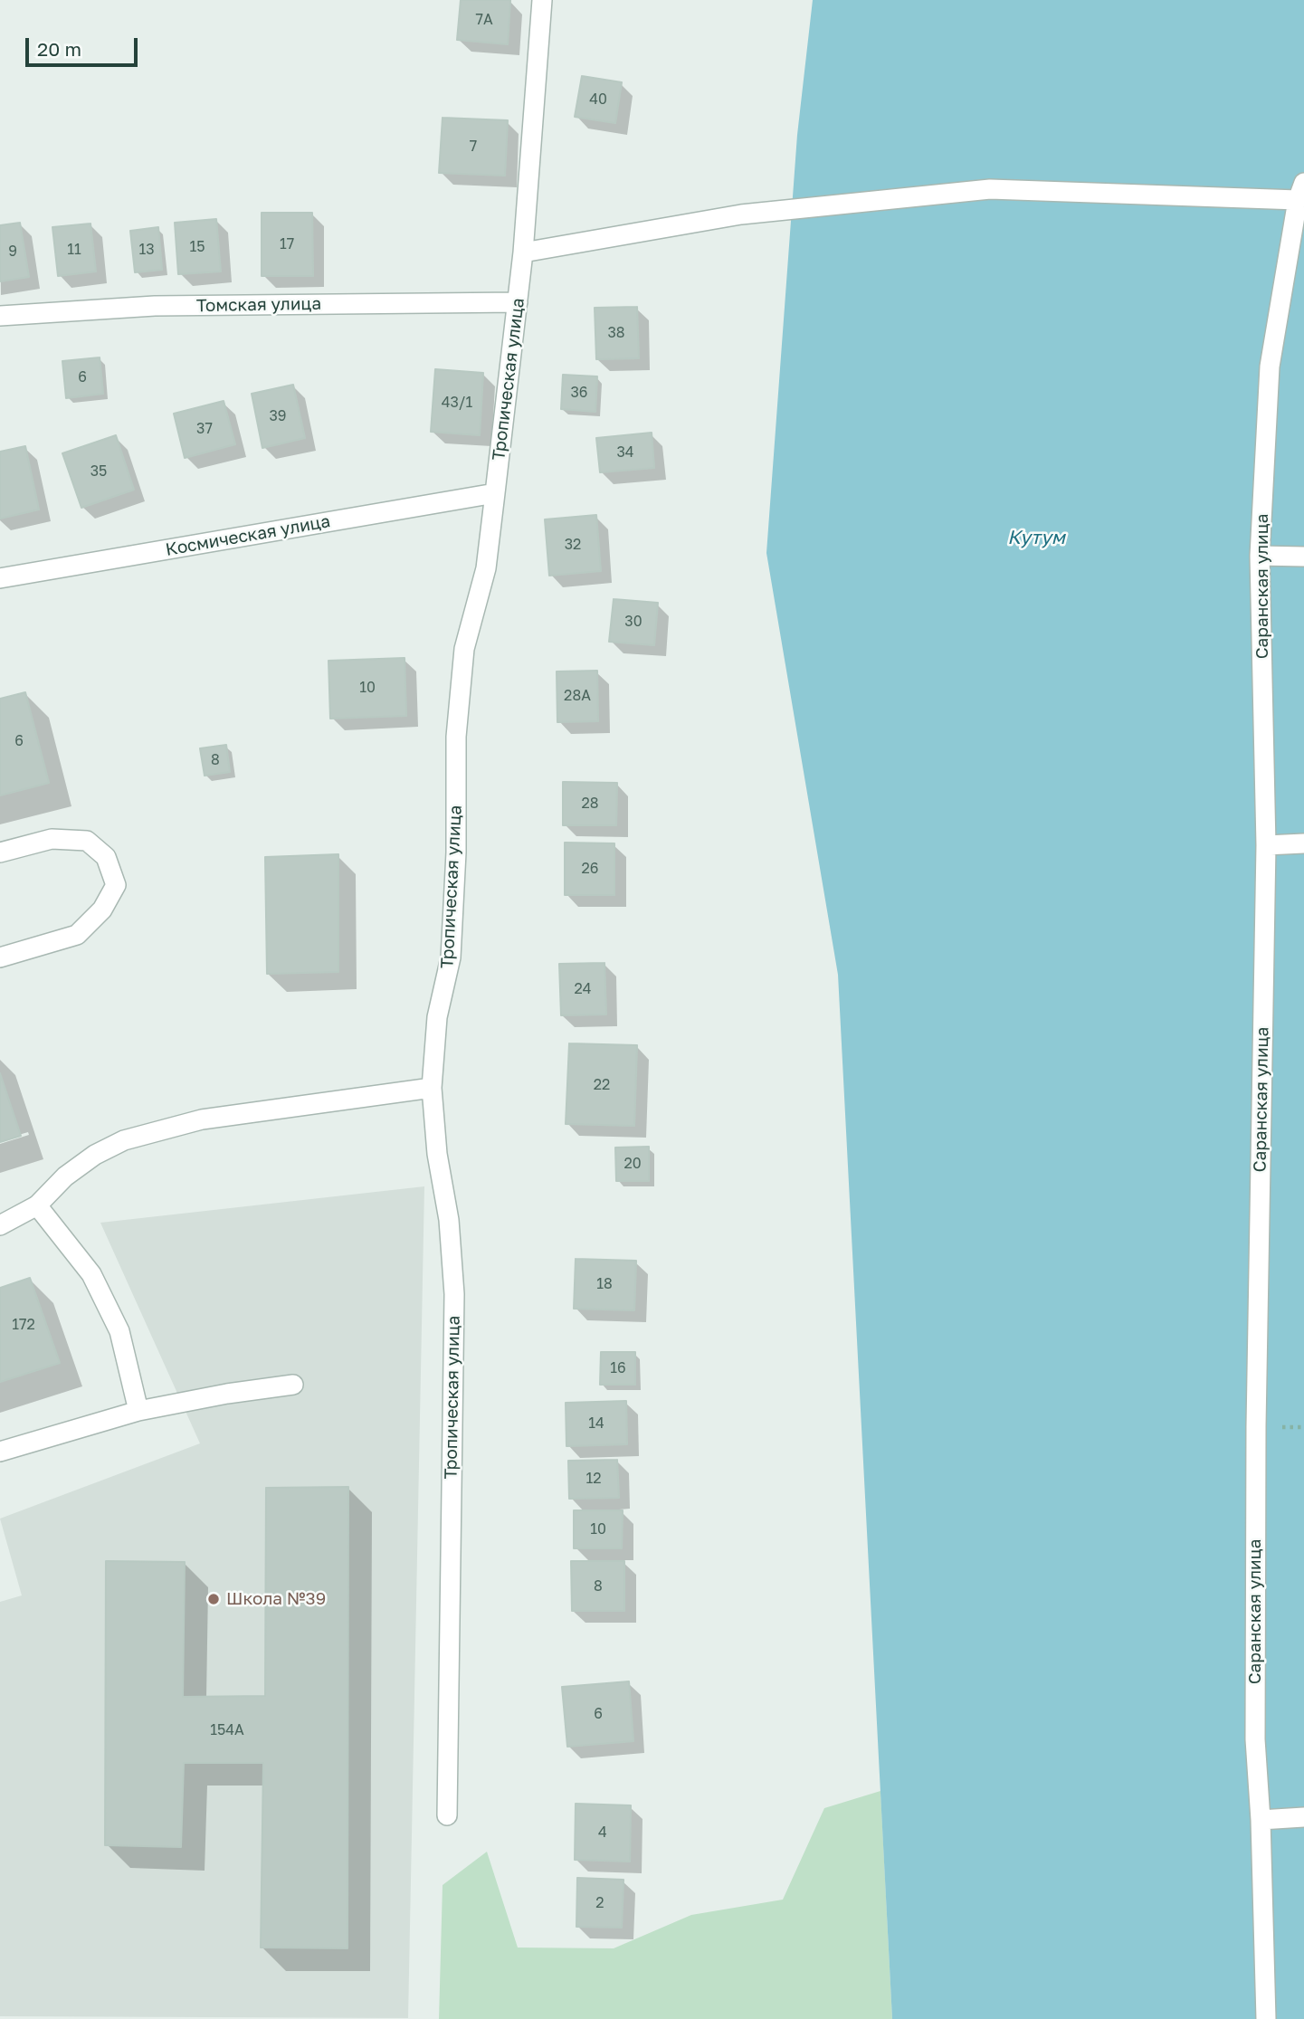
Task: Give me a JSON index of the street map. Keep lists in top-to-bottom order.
{
  "streets": {
    "street": [
      "Томская улица",
      "Тропическая улица",
      "Космическая улица",
      "Саранская улица"
    ]
  },
  "crossings": [
    ["Томская улица", "Тропическая улица"],
    ["Тропическая улица", "Космическая улица"]
  ],
  "water": ["Кутум"],
  "places": ["Школа №39"],
  "house_numbers": [
    "7А",
    "40",
    "7",
    "17",
    "15",
    "11",
    "13",
    "9",
    "38",
    "6",
    "36",
    "43/1",
    "39",
    "37",
    "34",
    "35",
    "32",
    "30",
    "10",
    "28А",
    "6",
    "8",
    "28",
    "26",
    "24",
    "22",
    "20",
    "18",
    "172",
    "16",
    "14",
    "12",
    "10",
    "8",
    "6",
    "154А",
    "4",
    "2"
  ],
  "scale_bar": "20 m"
}
